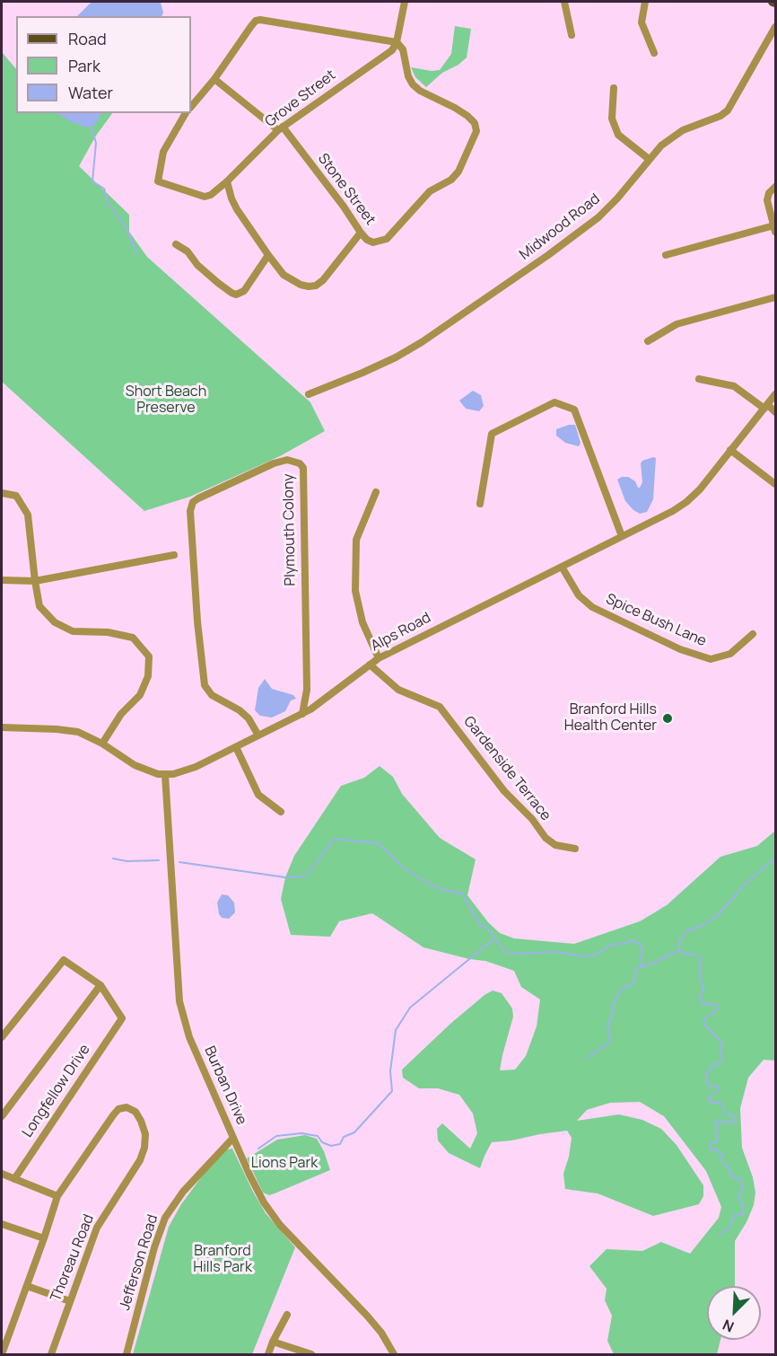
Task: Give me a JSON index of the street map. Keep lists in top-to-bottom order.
{
  "streets": {
    "street": [
      "Grove Street",
      "Stone Street",
      "Midwood Road",
      "Plymouth Colony",
      "Spice Bush Lane",
      "Alps Road",
      "Gardenside Terrace",
      "Burban Drive",
      "Longfellow Drive",
      "Thoreau Road",
      "Jefferson Road"
    ]
  },
  "crossings": [
    ["Grove Street", "Stone Street"],
    ["Plymouth Colony", "Alps Road"],
    ["Spice Bush Lane", "Alps Road"],
    ["Alps Road", "Gardenside Terrace"],
    ["Alps Road", "Burban Drive"],
    ["Burban Drive", "Jefferson Road"]
  ],
  "parks": ["Short Beach Preserve", "Lions Park", "Branford Hills Park"],
  "places": ["Branford Hills Health Center"],
  "legend": ["Road", "Park", "Water"],
  "north": "bottom left"
}
